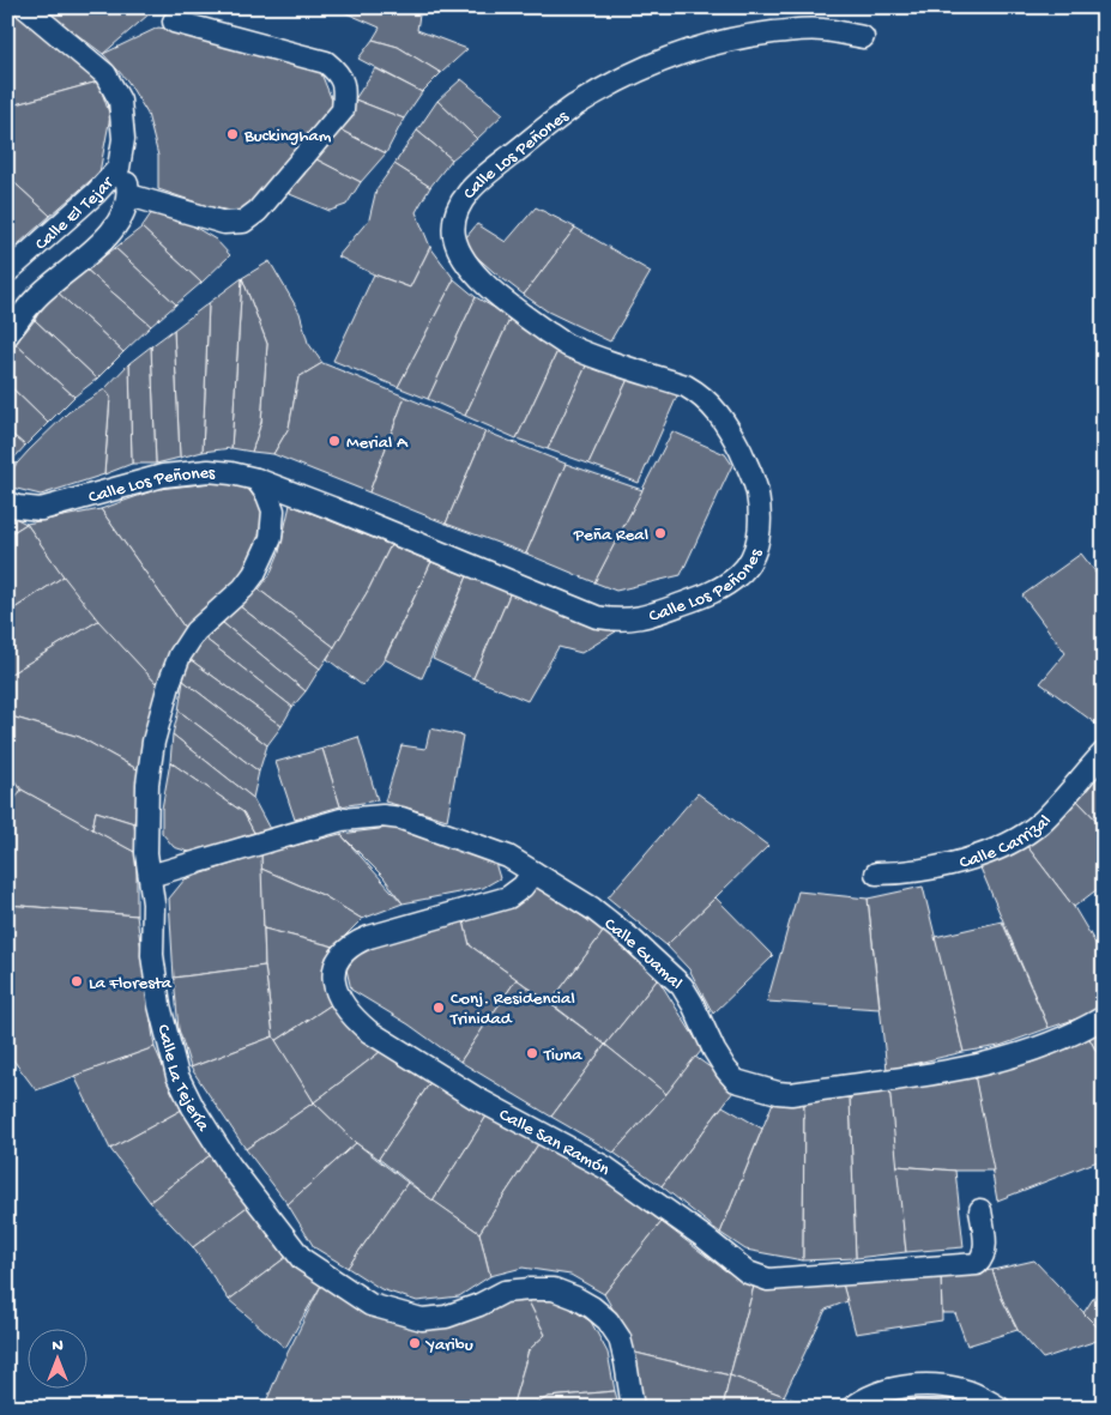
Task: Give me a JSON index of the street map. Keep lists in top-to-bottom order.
{
  "streets": {
    "street": [
      "Calle Los Peñones",
      "Calle El Tejar",
      "Calle Carrizal",
      "Calle Guamal",
      "Calle La Tejería",
      "Calle San Ramón"
    ]
  },
  "crossings": [
    ["Calle Los Peñones", "Calle La Tejería"],
    ["Calle Guamal", "Calle La Tejería"],
    ["Calle Guamal", "Calle San Ramón"]
  ],
  "places": [
    "Buckingham",
    "Merial A",
    "Peña Real",
    "La Floresta",
    "Conj. Residencial Trinidad",
    "Tiuna",
    "Yaribu"
  ],
  "north": "top"
}
